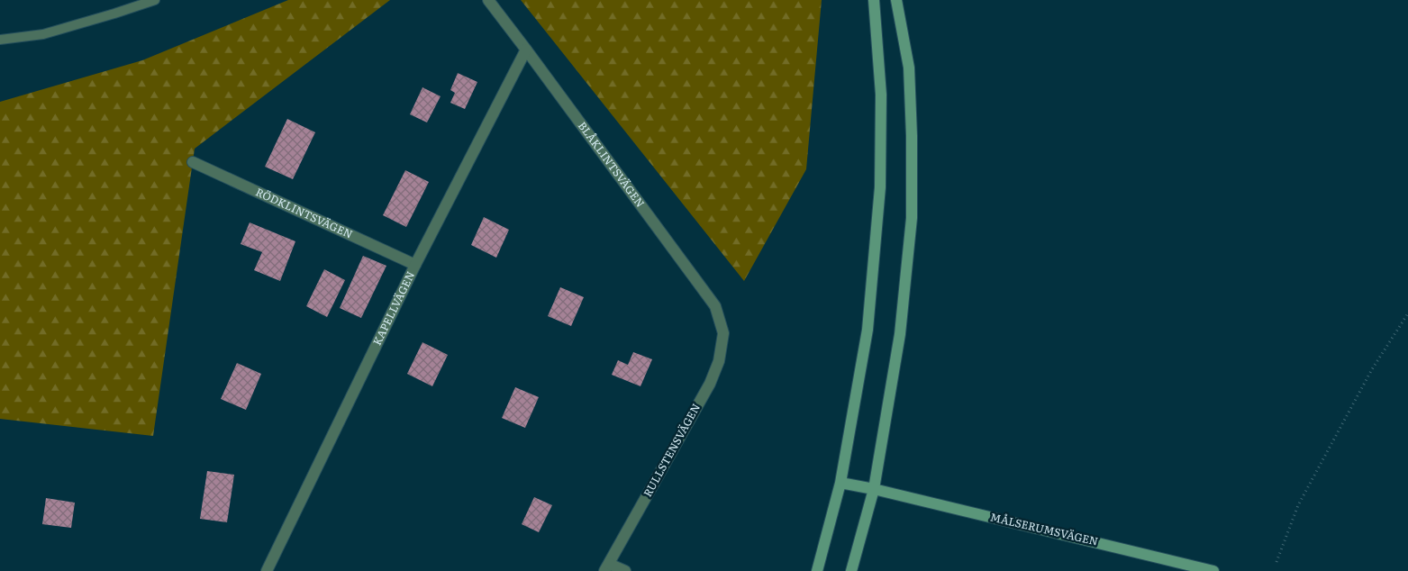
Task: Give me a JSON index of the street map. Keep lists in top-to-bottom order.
{
  "streets": {
    "main road": ["MÅLSERUMSVÄGEN"],
    "street": [
      "BLÅKLINTSVÄGEN",
      "RÖDKLINTSVÄGEN",
      "KAPELLVÄGEN",
      "RULLSTENSVÄGEN"
    ]
  },
  "crossings": [
    ["BLÅKLINTSVÄGEN", "KAPELLVÄGEN"],
    ["BLÅKLINTSVÄGEN", "RULLSTENSVÄGEN"],
    ["RÖDKLINTSVÄGEN", "KAPELLVÄGEN"]
  ]
}
